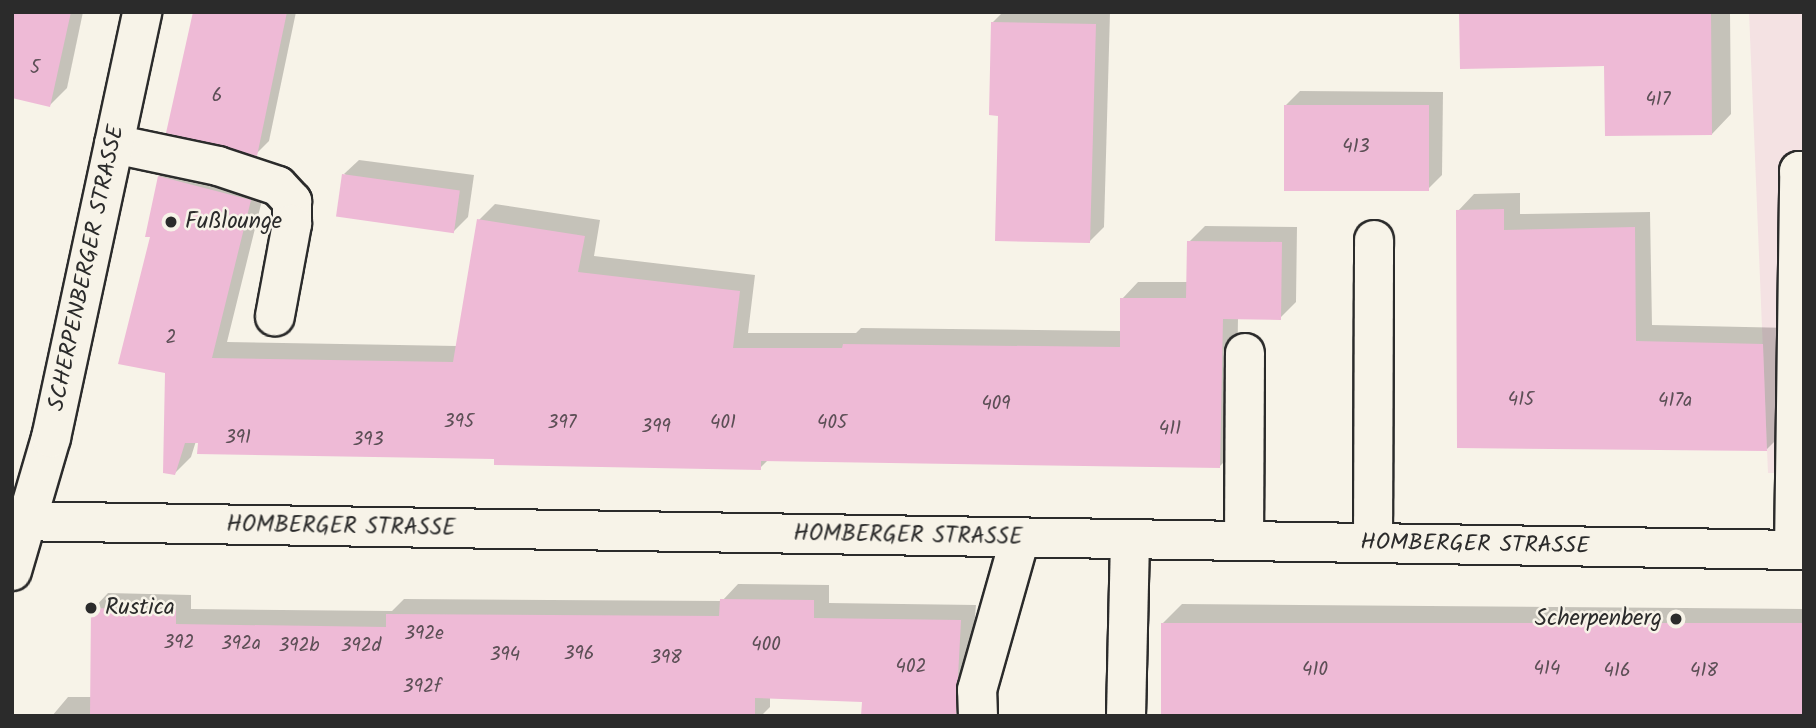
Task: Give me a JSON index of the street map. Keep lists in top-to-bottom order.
{
  "streets": {
    "main road": ["SCHERPENBERGER STRASSE", "HOMBERGER STRASSE"]
  },
  "crossings": [
    ["SCHERPENBERGER STRASSE", "HOMBERGER STRASSE"]
  ],
  "places": ["Fußlounge", "Rustica", "Scherpenberg"],
  "house_numbers": [
    "5",
    "6",
    "417",
    "413",
    "2",
    "415",
    "417a",
    "409",
    "395",
    "397",
    "401",
    "405",
    "399",
    "411",
    "391",
    "393",
    "392e",
    "392",
    "392a",
    "400",
    "392b",
    "392d",
    "396",
    "394",
    "398",
    "402",
    "414",
    "410",
    "416",
    "418",
    "392f"
  ]
}
